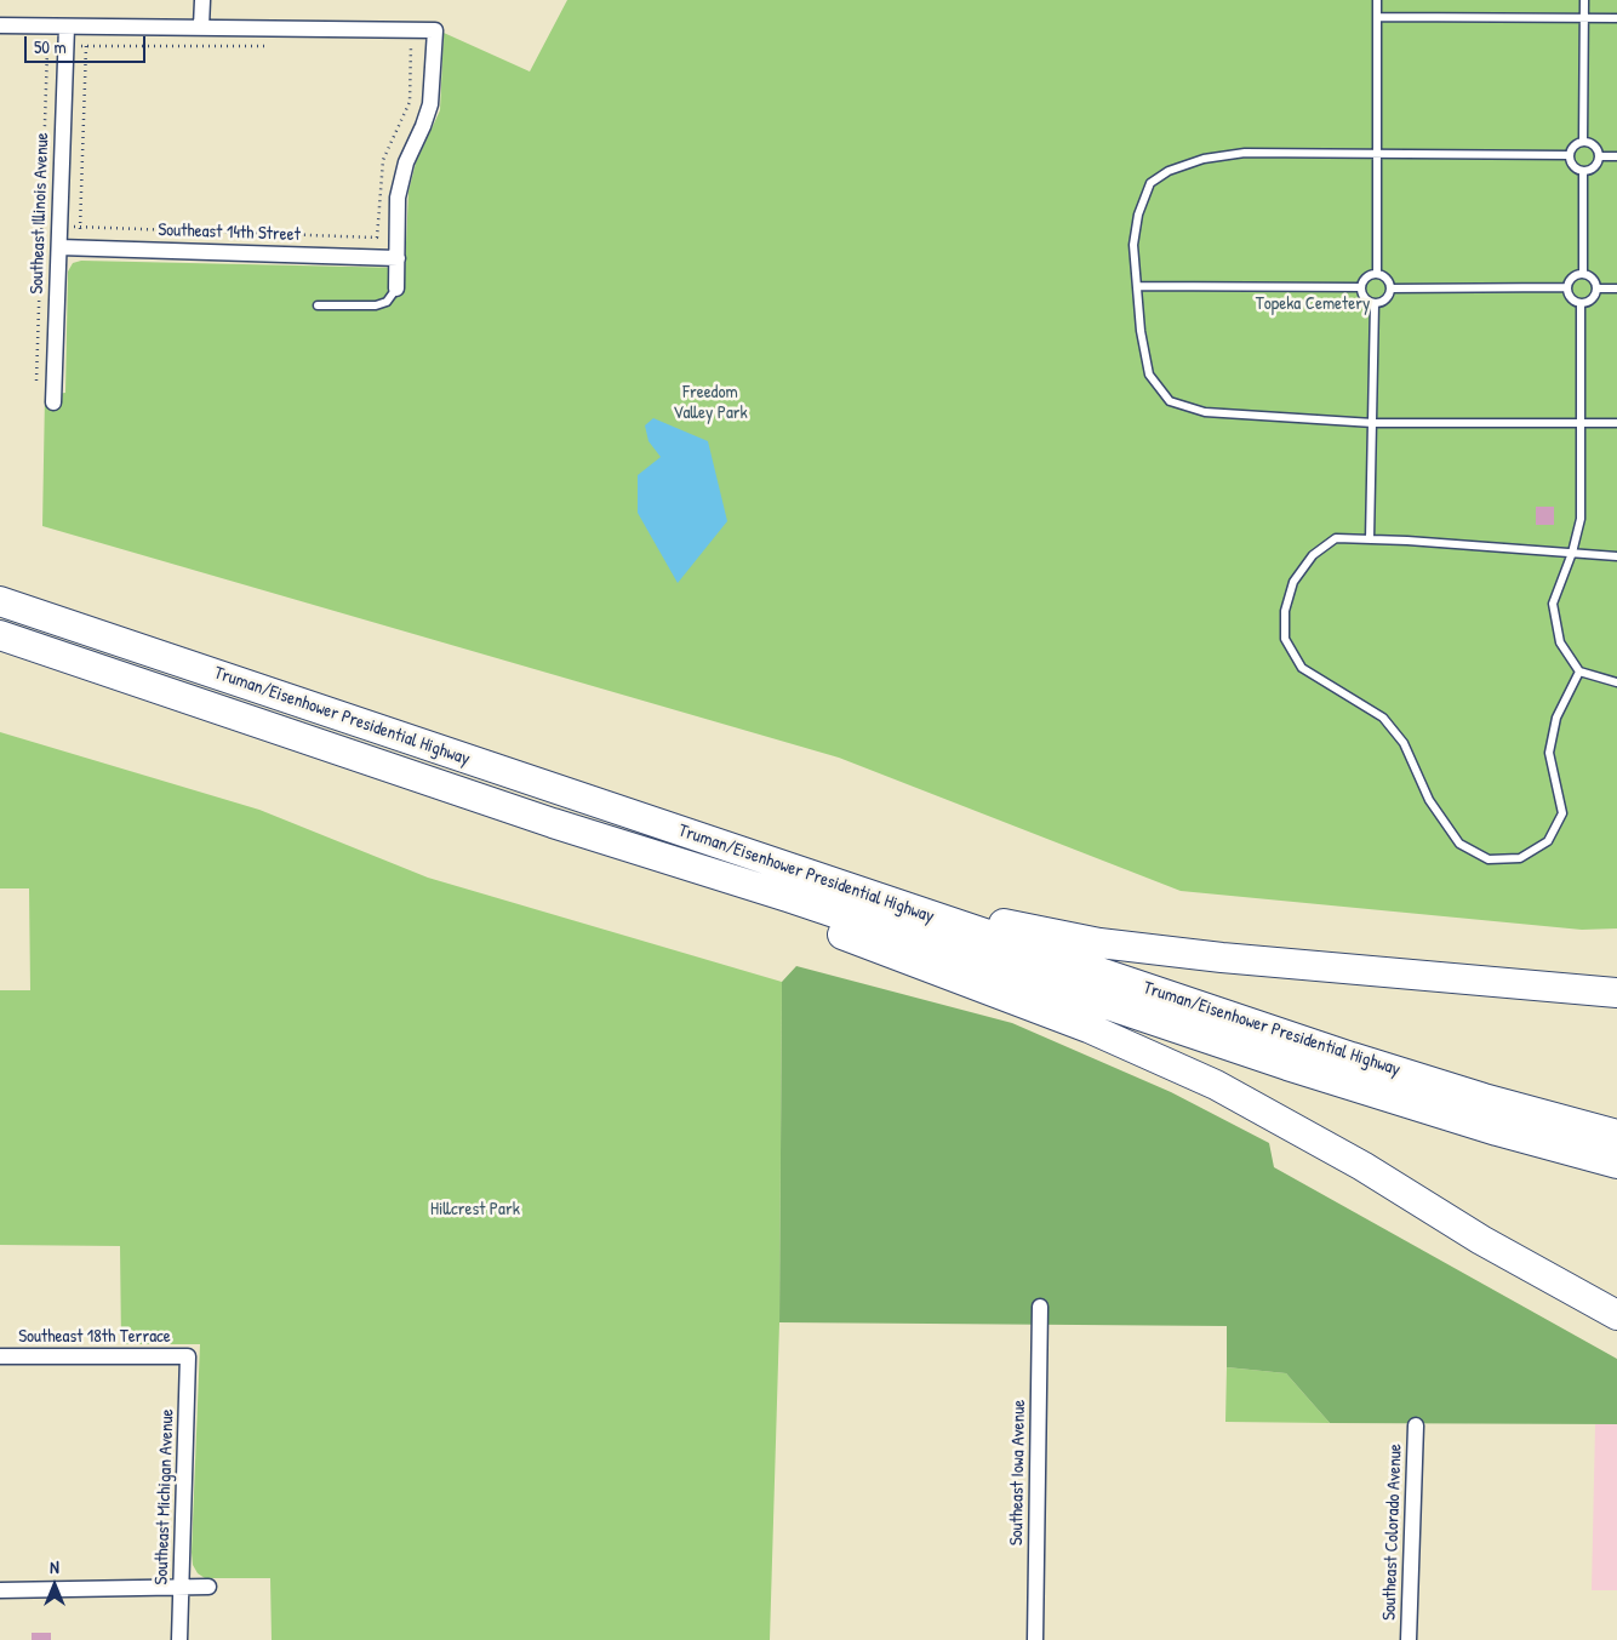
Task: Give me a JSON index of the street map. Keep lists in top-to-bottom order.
{
  "streets": {
    "highway": ["Truman/Eisenhower Presidential Highway"],
    "street": [
      "Southeast Illinois Avenue",
      "Southeast 14th Street",
      "Southeast 18th Terrace",
      "Southeast Iowa Avenue",
      "Southeast Michigan Avenue",
      "Southeast Colorado Avenue"
    ]
  },
  "crossings": [
    ["Southeast Illinois Avenue", "Southeast 14th Street"],
    ["Southeast 18th Terrace", "Southeast Michigan Avenue"]
  ],
  "parks": ["Topeka Cemetery", "Freedom Valley Park", "Hillcrest Park"],
  "scale_bar": "50 m",
  "north": "top"
}
